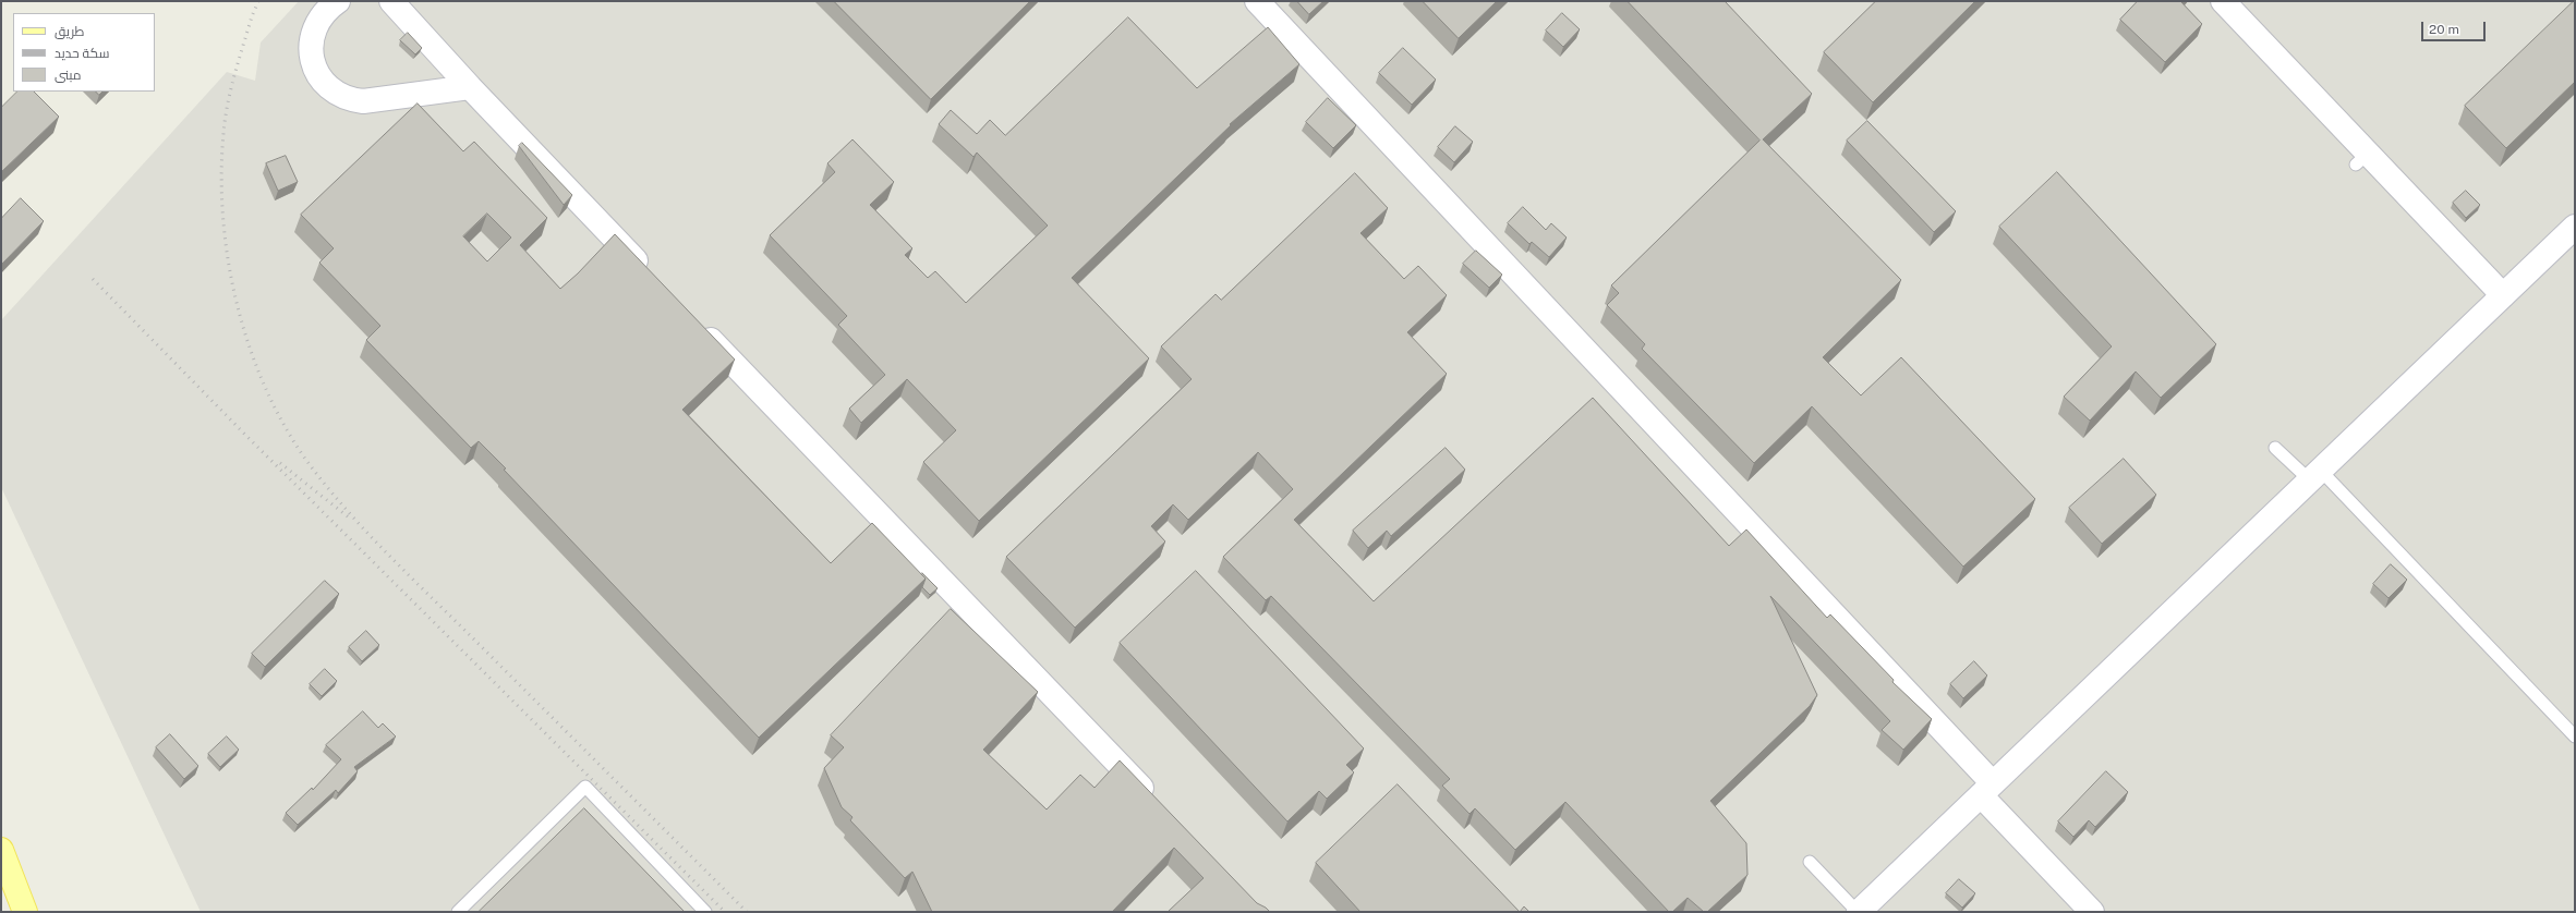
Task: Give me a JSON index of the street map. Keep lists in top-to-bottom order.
{
  "legend": ["طريق", "سكة حديد", "مبنى"],
  "scale_bar": "20 m"
}
